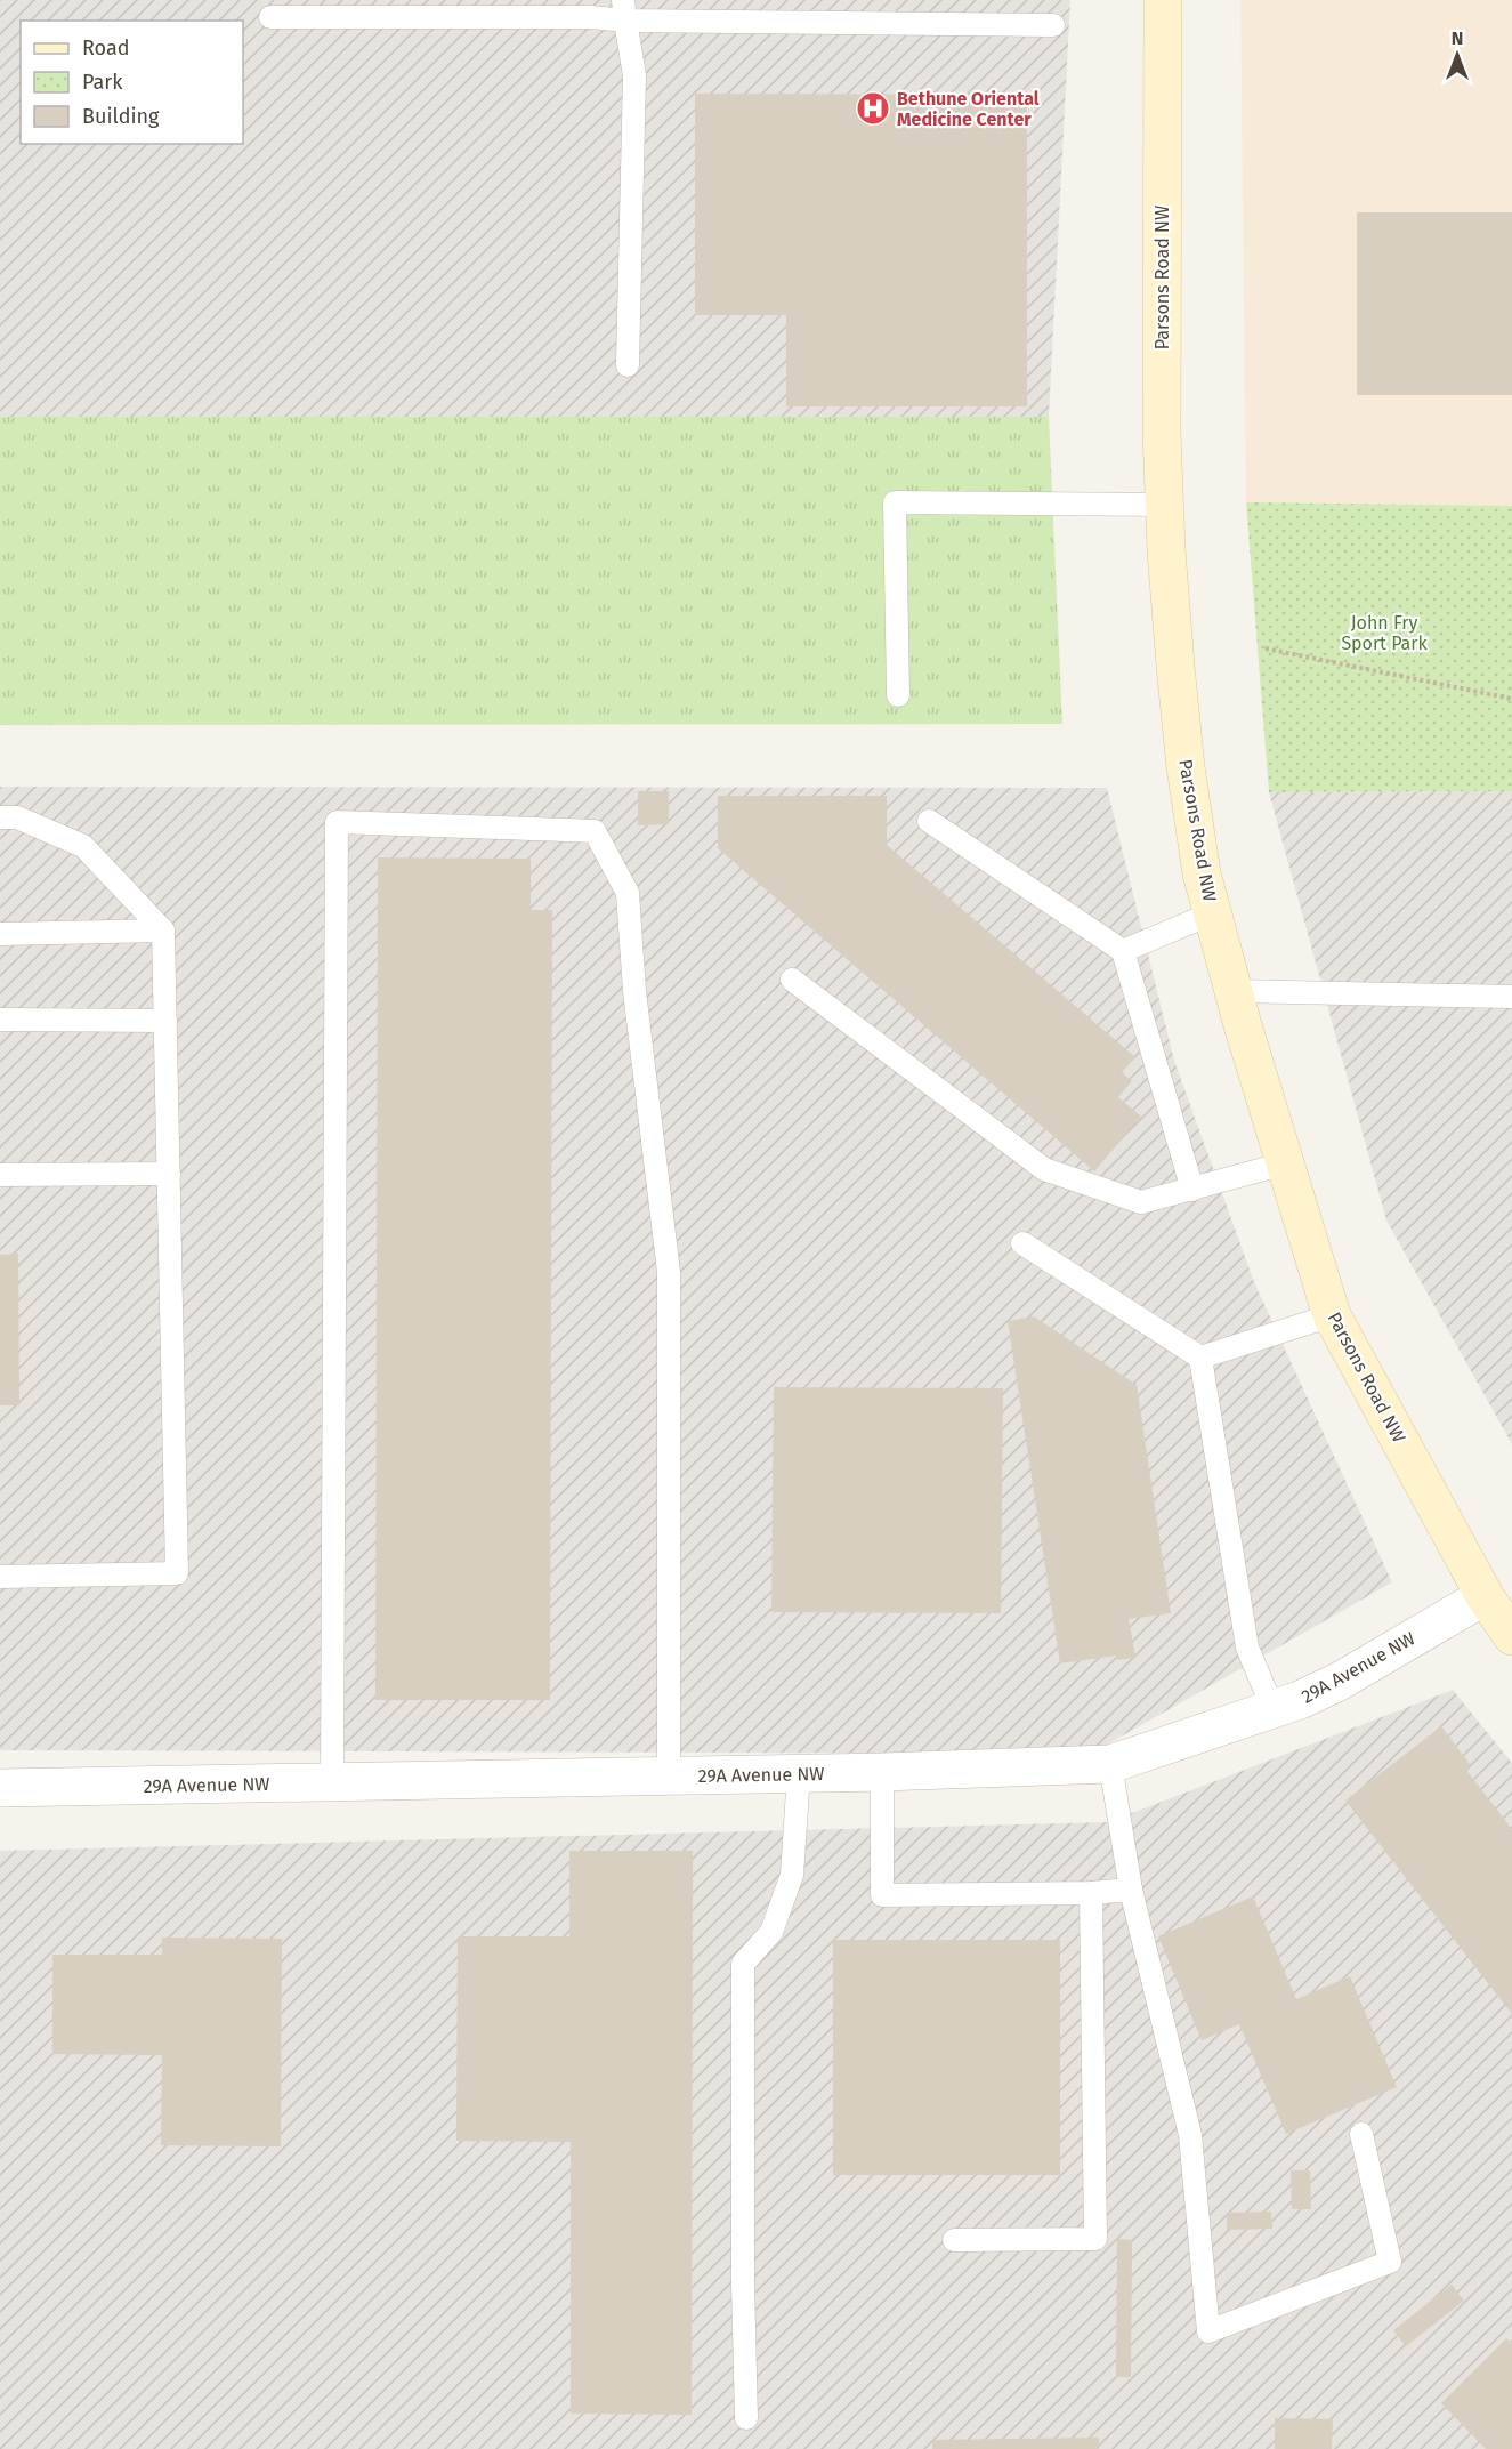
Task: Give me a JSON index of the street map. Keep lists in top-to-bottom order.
{
  "streets": {
    "main road": ["Parsons Road NW"],
    "street": ["29A Avenue NW"]
  },
  "crossings": [
    ["Parsons Road NW", "29A Avenue NW"]
  ],
  "parks": ["John Fry Sport Park"],
  "places": {
    "hospital": ["Bethune Oriental Medicine Center"]
  },
  "legend": ["Road", "Park", "Building"],
  "north": "top"
}
